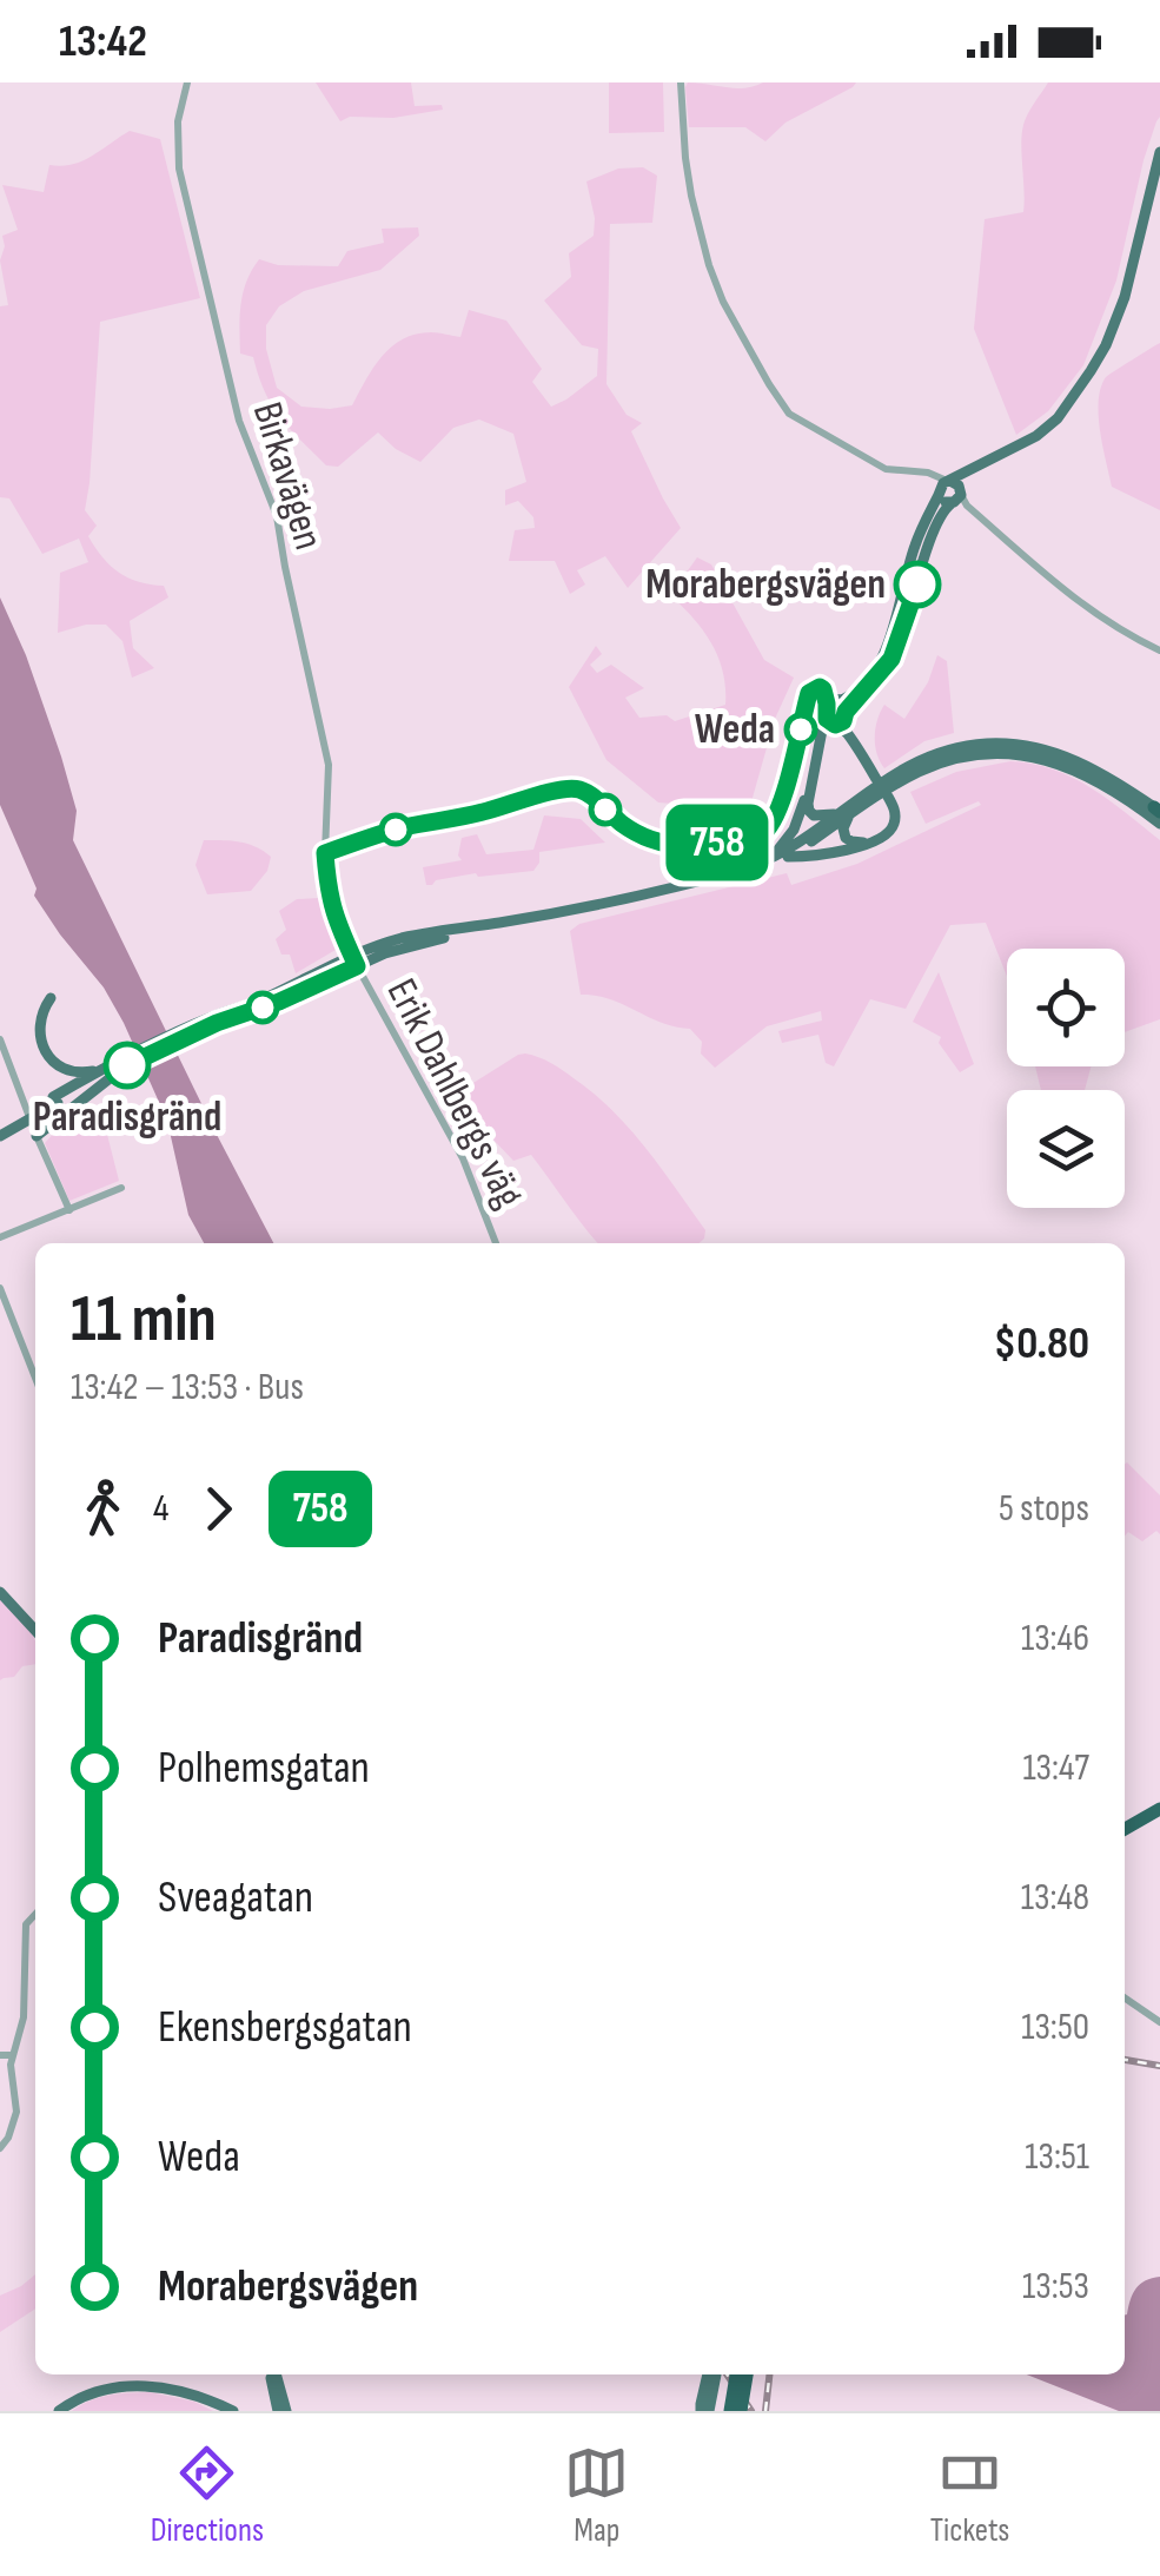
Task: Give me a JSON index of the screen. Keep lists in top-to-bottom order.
{
  "streets": {
    "street": ["Birkavägen", "Erik Dahlbergs väg"]
  },
  "crossings": [
    ["Birkavägen", "Erik Dahlbergs väg"]
  ],
  "places": ["Morabergsvägen", "Weda", "Paradisgränd"],
  "lines": ["bus line 758"],
  "page": {
    "status": "13:42",
    "on_map": "758",
    "heading": ["11 min", "13:42 – 13:53 · Bus", "$0.80"],
    "legs": ["4", "758", "5 stops"],
    "list": [
      {
        "name": "Paradisgränd",
        "value": "13:46"
      },
      {
        "name": "Polhemsgatan",
        "value": "13:47"
      },
      {
        "name": "Sveagatan",
        "value": "13:48"
      },
      {
        "name": "Ekensbergsgatan",
        "value": "13:50"
      },
      {
        "name": "Weda",
        "value": "13:51"
      },
      {
        "name": "Morabergsvägen",
        "value": "13:53"
      }
    ],
    "tabs": ["Directions", "Map", "Tickets"]
  }
}
